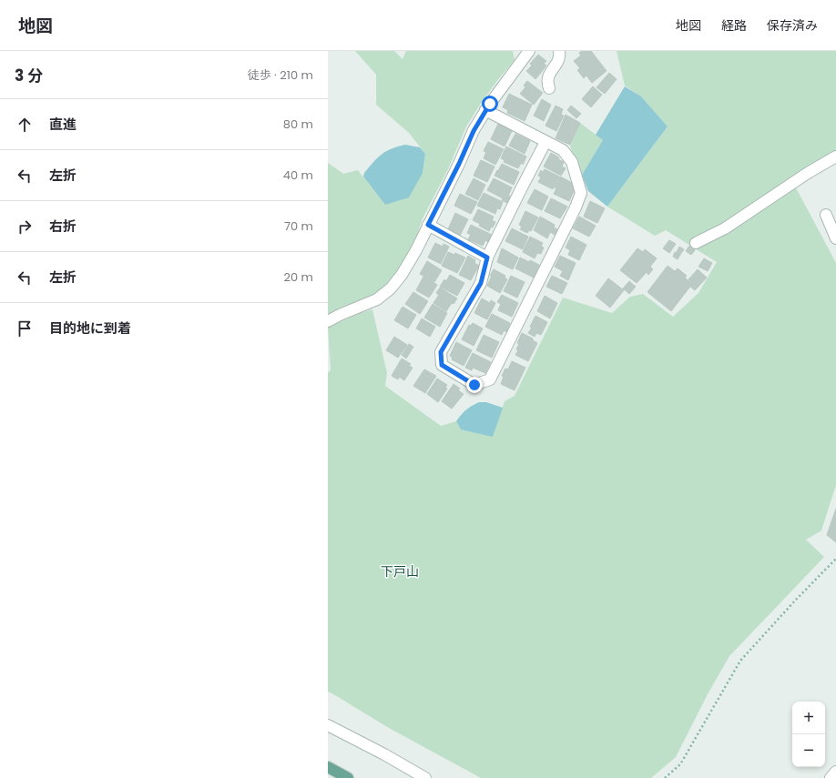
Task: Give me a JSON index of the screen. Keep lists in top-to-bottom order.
{
  "districts": ["下戸山"],
  "page": {
    "header": "地図",
    "nav": ["地図", "経路", "保存済み"],
    "heading": ["3 分", "徒歩 · 210 m"],
    "list": [
      ["直進", "80 m"],
      ["左折", "40 m"],
      ["右折", "70 m"],
      ["左折", "20 m"],
      "目的地に到着"
    ],
    "map_buttons": ["+", "−"]
  }
}
